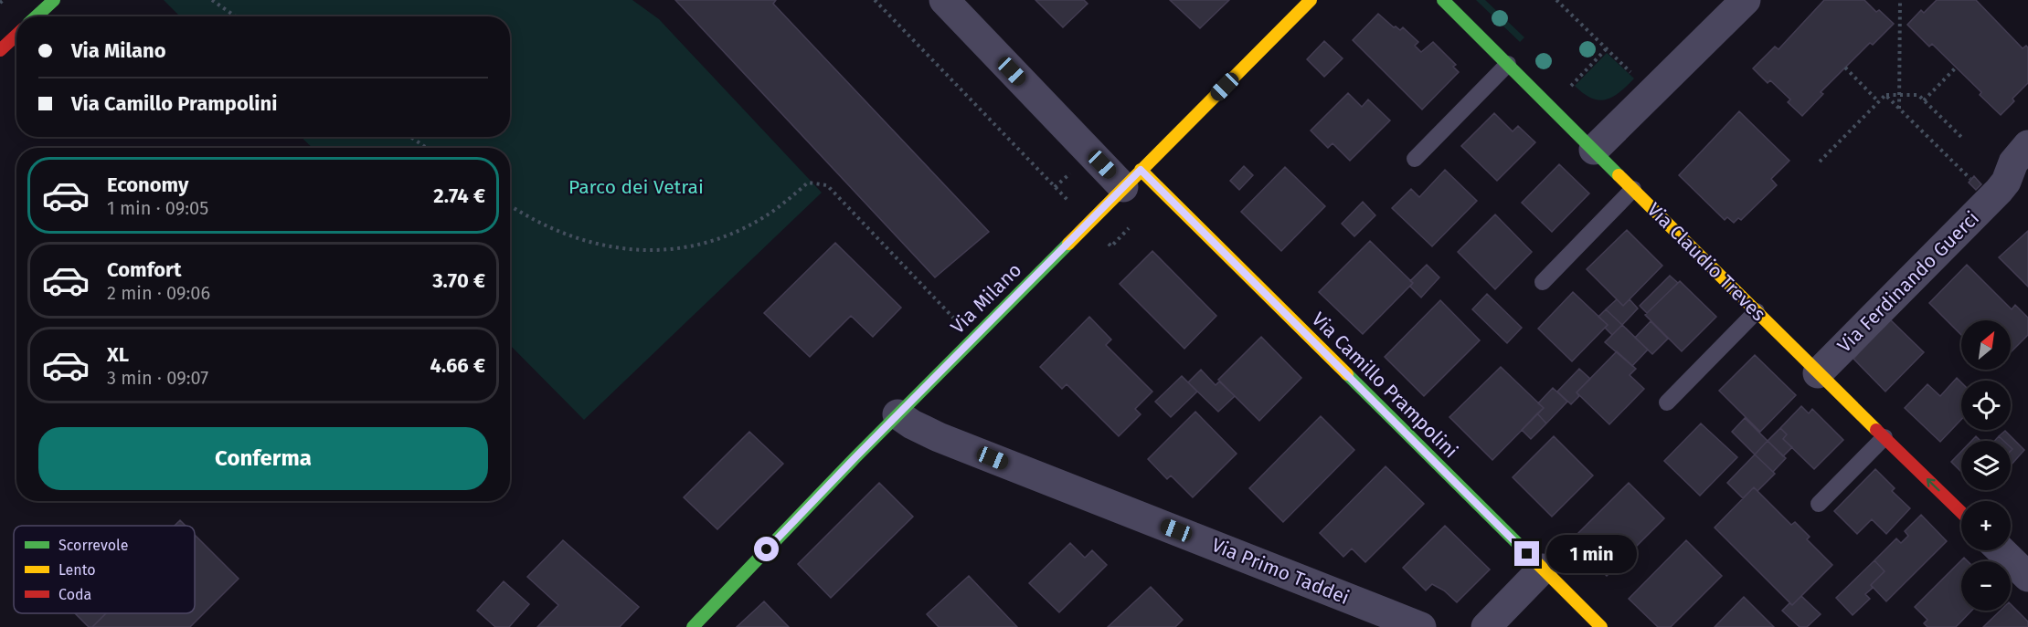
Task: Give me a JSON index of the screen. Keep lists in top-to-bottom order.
{
  "streets": {
    "street": [
      "Via Claudio Treves",
      "Via Ferdinando Guerci",
      "Via Milano",
      "Via Camillo Prampolini",
      "Via Primo Taddei"
    ]
  },
  "crossings": [
    ["Via Claudio Treves", "Via Ferdinando Guerci"],
    ["Via Milano", "Via Camillo Prampolini"],
    ["Via Milano", "Via Primo Taddei"]
  ],
  "parks": ["Parco dei Vetrai"],
  "legend": ["Scorrevole", "Lento", "Coda"],
  "north": "top right",
  "page": {
    "banner": ["Via Milano", "Via Camillo Prampolini"],
    "list": [
      {
        "name": "Economy",
        "note": "1 min · 09:05",
        "value": "2.74 €"
      },
      {
        "name": "Comfort",
        "note": "2 min · 09:06",
        "value": "3.70 €"
      },
      {
        "name": "XL",
        "note": "3 min · 09:07",
        "value": "4.66 €"
      }
    ],
    "map_buttons": ["+", "−"],
    "buttons": "Conferma",
    "bubble": "1 min"
  }
}
